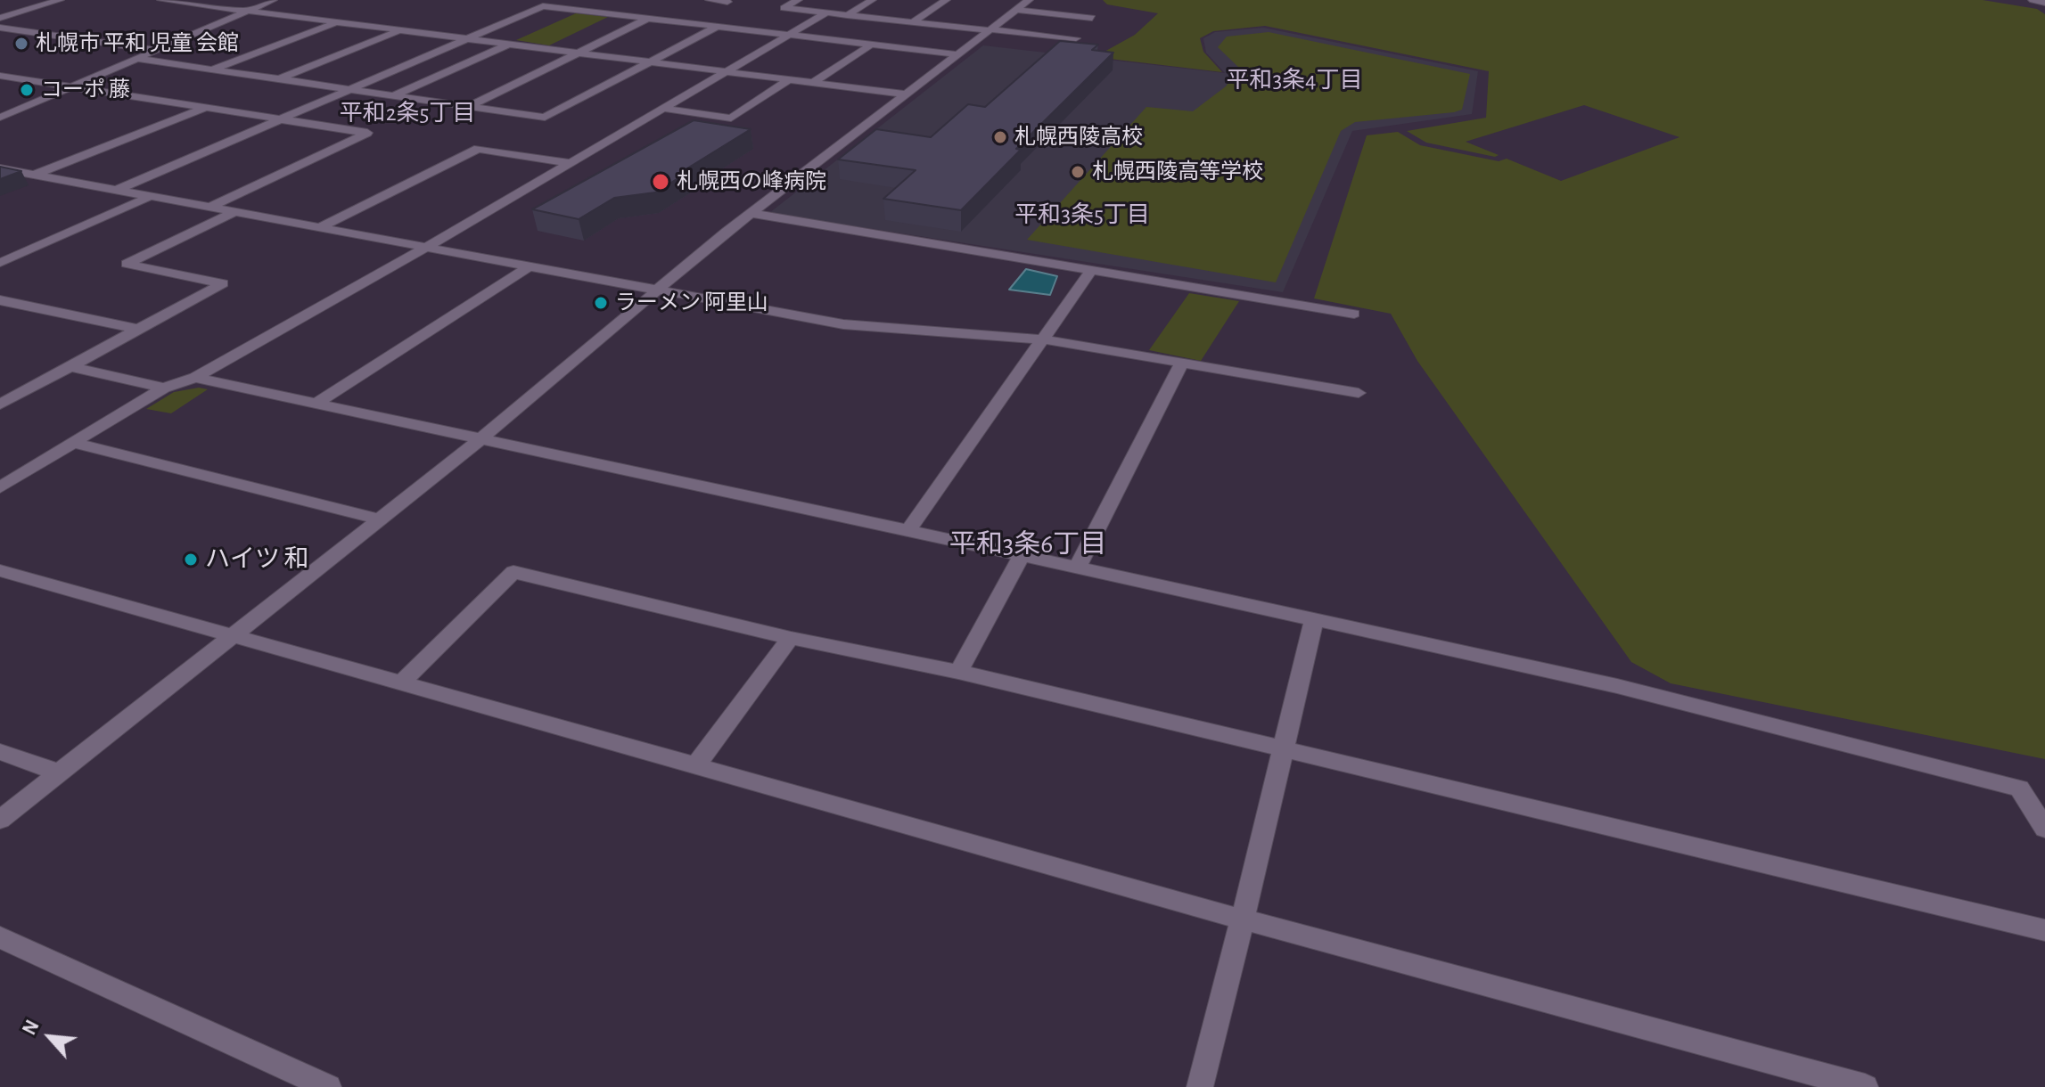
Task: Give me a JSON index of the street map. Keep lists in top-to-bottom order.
{
  "districts": [
    "平和3条4丁目",
    "平和2条5丁目",
    "平和3条5丁目",
    "平和3条6丁目"
  ],
  "places": [
    "札幌市 平和 児童 会館",
    "コーポ 藤",
    "札幌西陵高校",
    "札幌西陵高等学校",
    "札幌西の峰病院",
    "ラーメン 阿里山",
    "ハイツ 和"
  ],
  "north": "top left"
}
